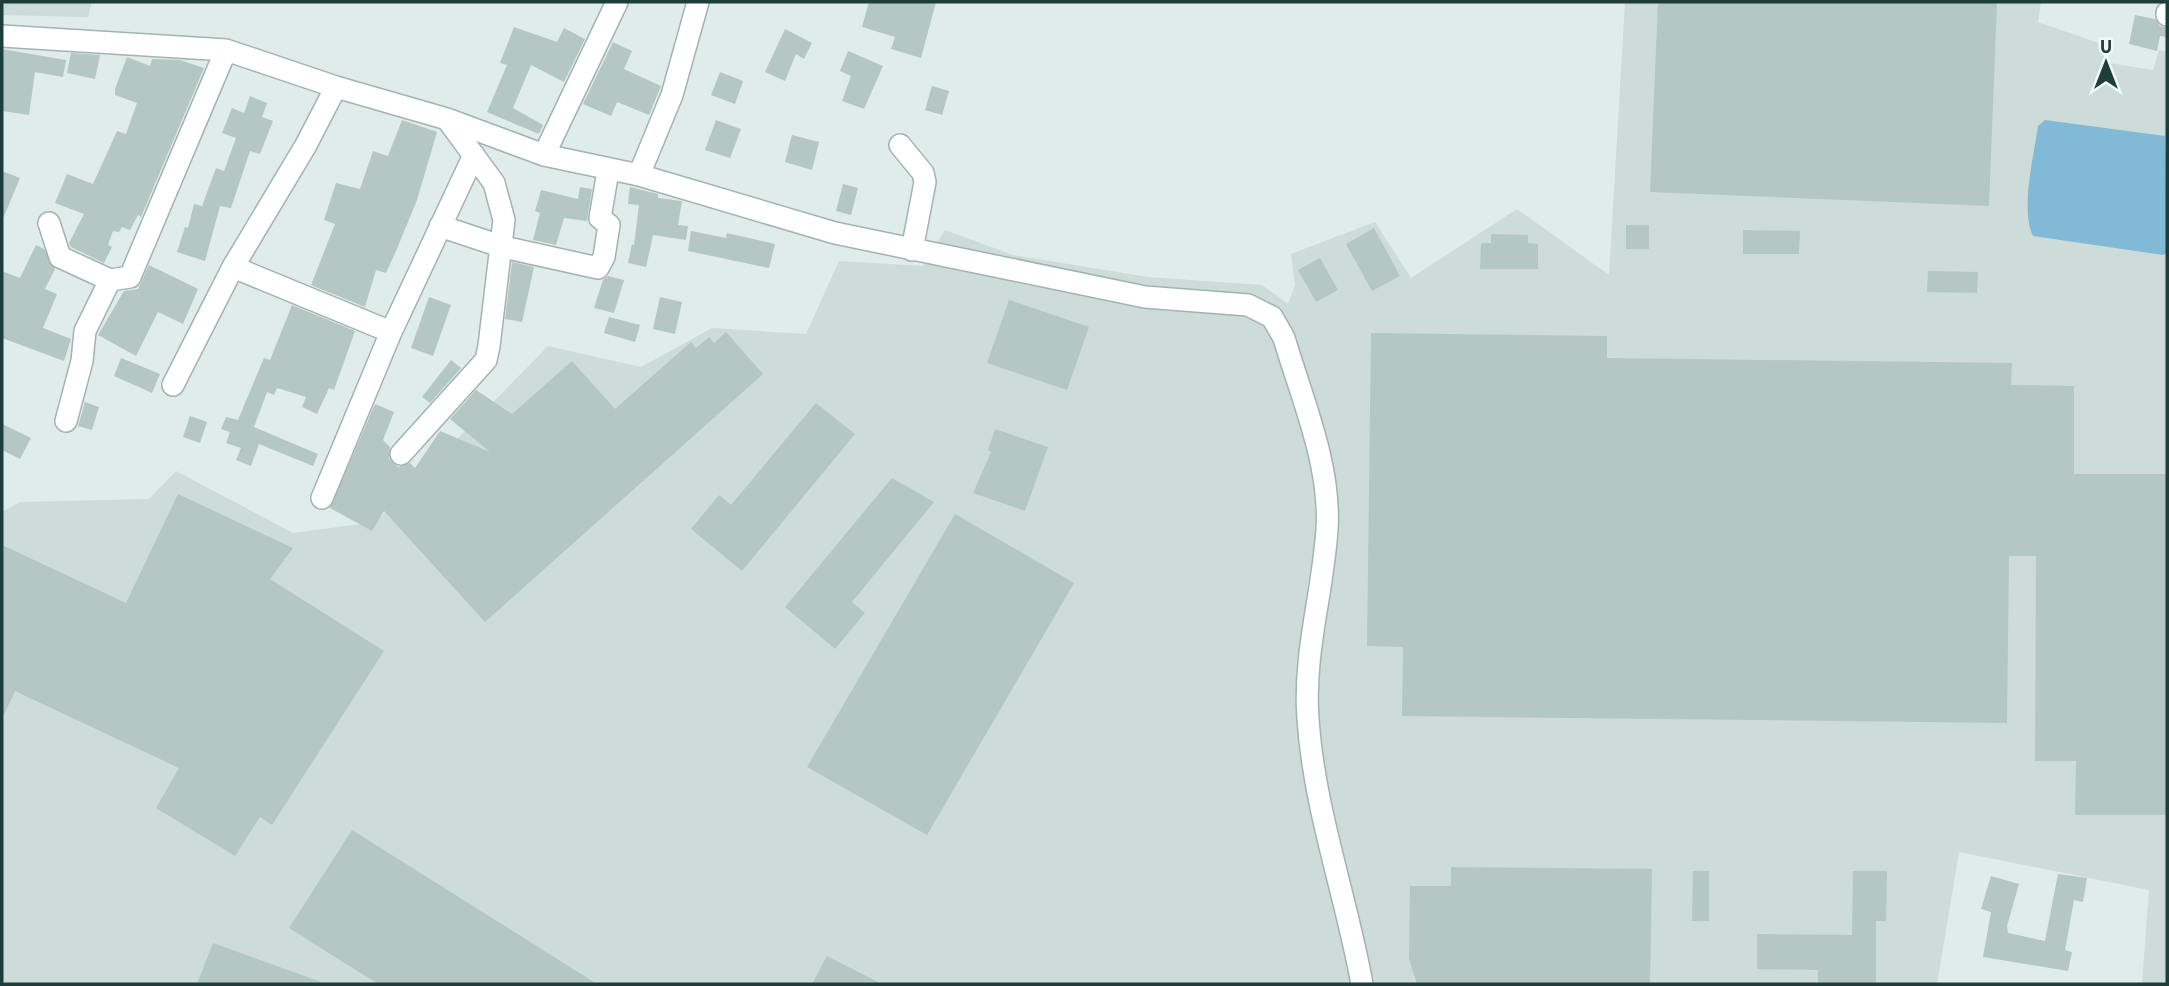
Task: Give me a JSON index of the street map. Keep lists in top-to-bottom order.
{
  "north": "top"
}
